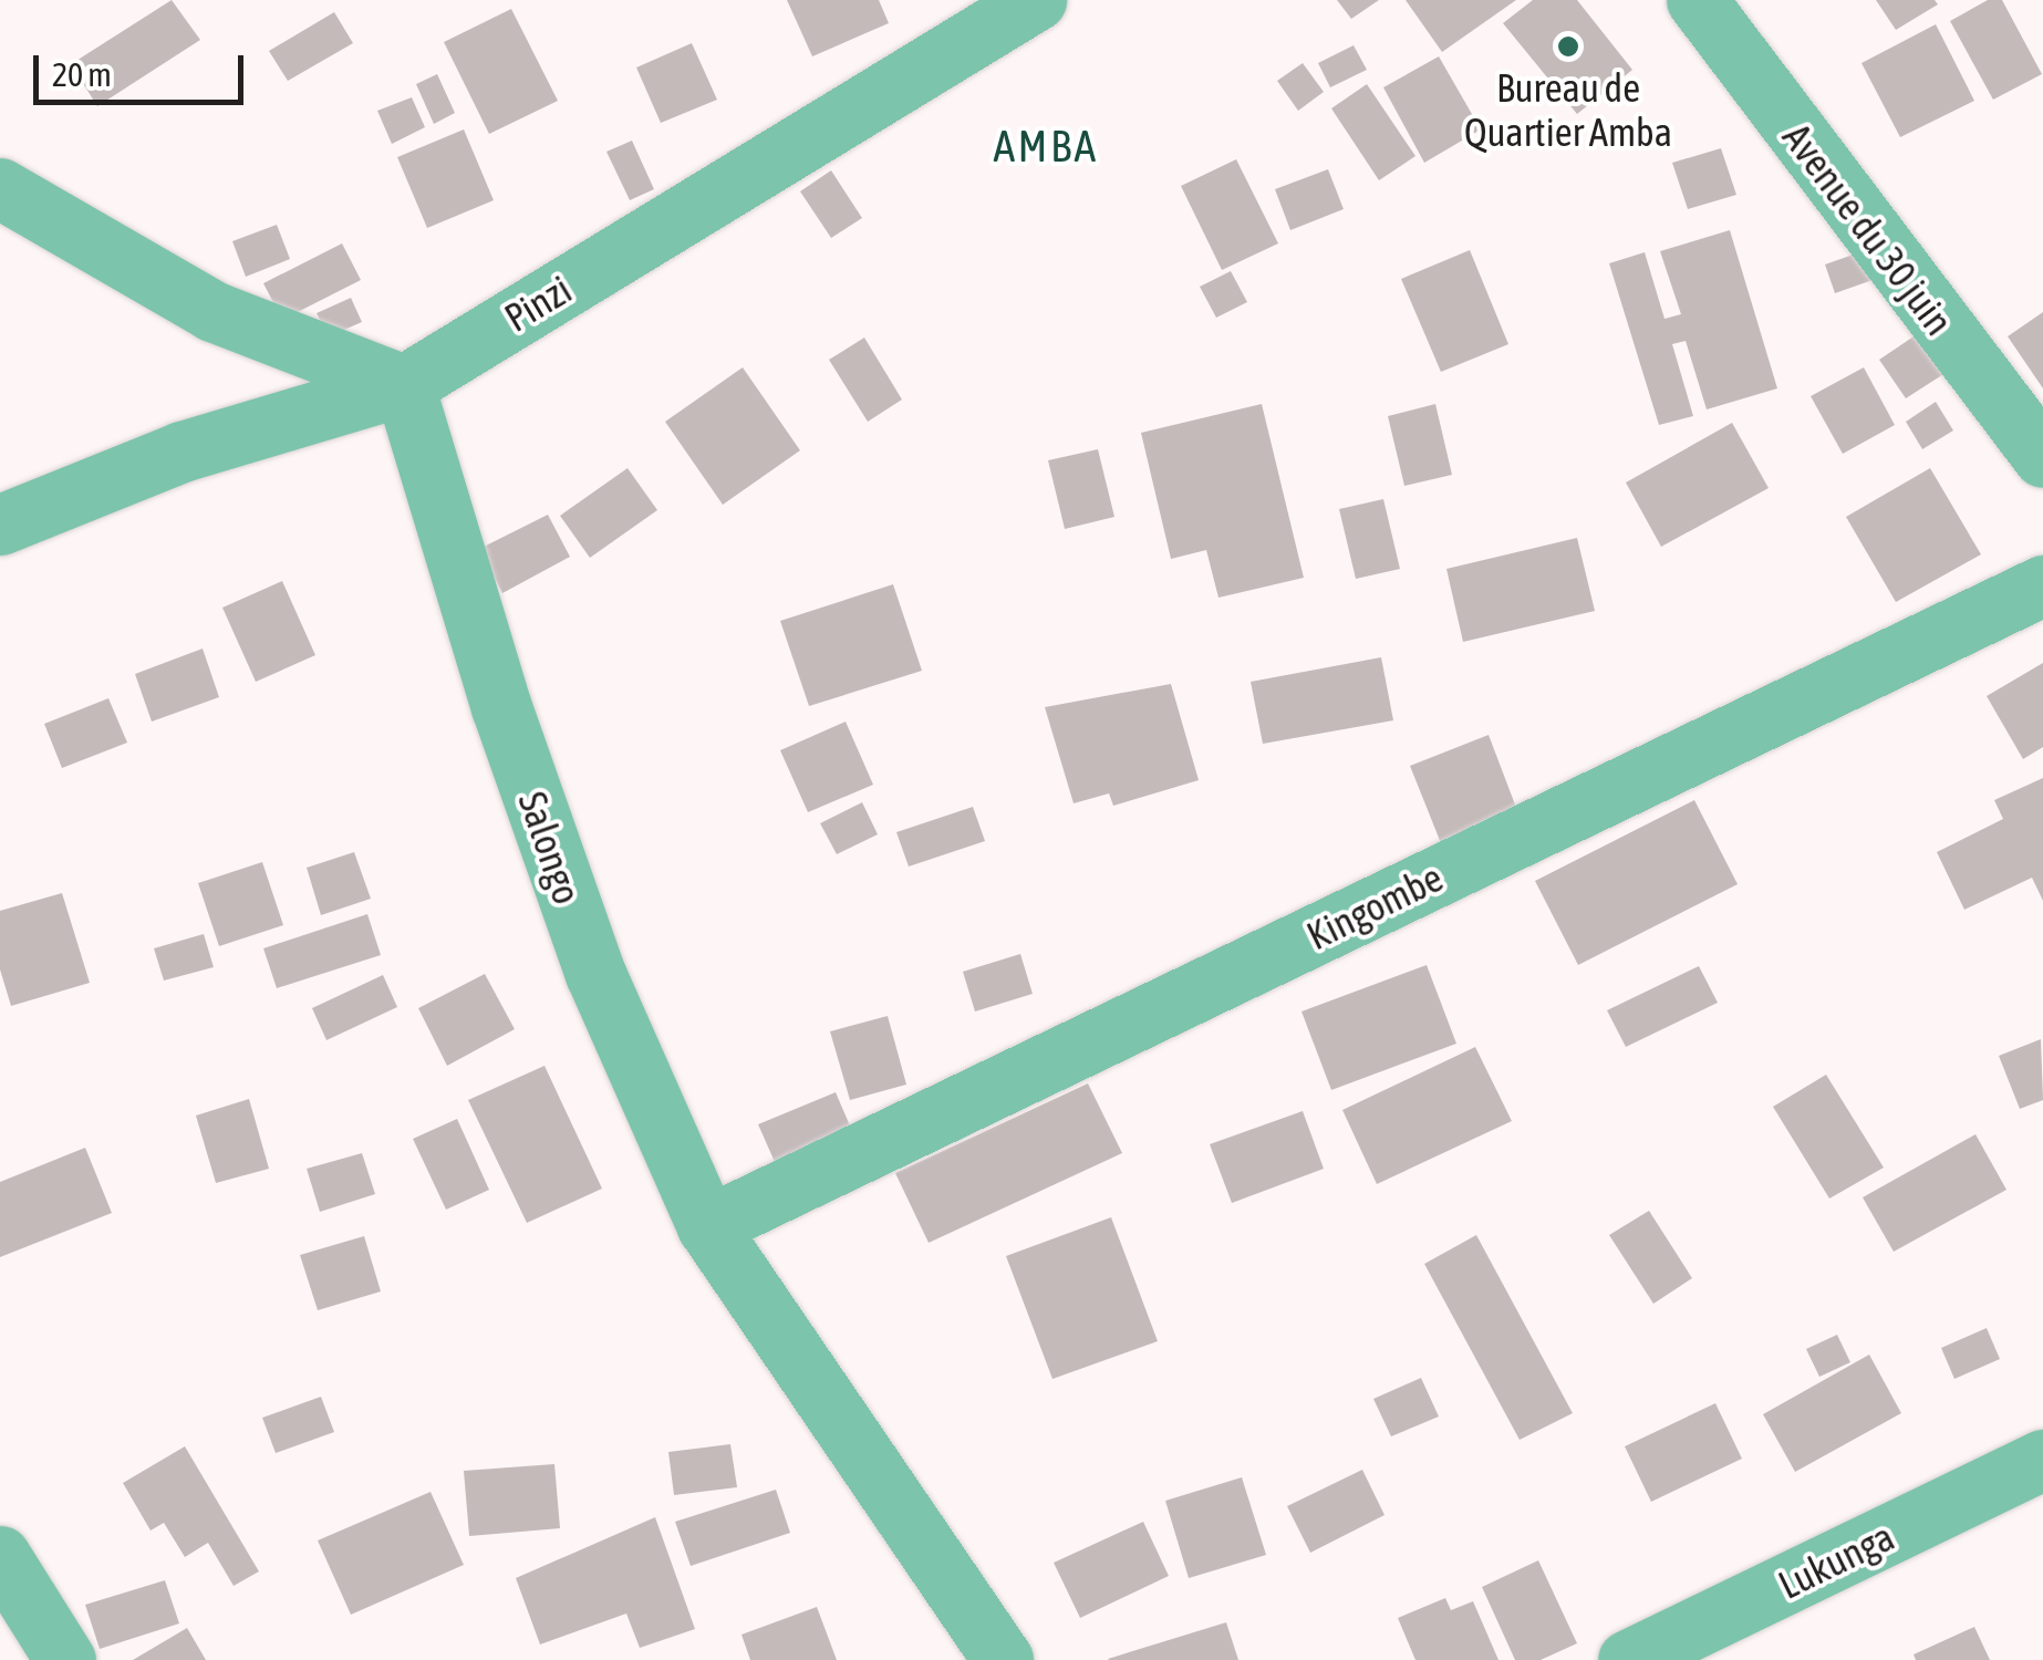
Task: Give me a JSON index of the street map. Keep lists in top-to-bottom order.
{
  "streets": {
    "street": [
      "Avenue du 30 juin",
      "Pinzi",
      "Salongo",
      "Kingombe",
      "Lukunga"
    ]
  },
  "crossings": [
    ["Pinzi", "Salongo"],
    ["Salongo", "Kingombe"]
  ],
  "districts": ["AMBA"],
  "places": ["Bureau de Quartier Amba"],
  "scale_bar": "20 m"
}
